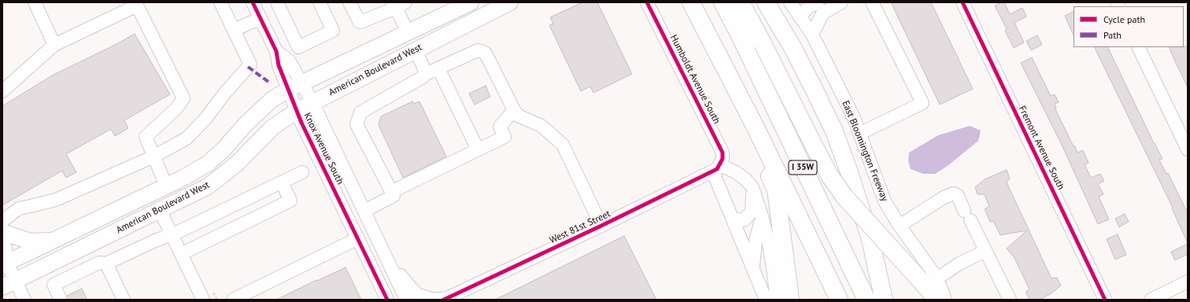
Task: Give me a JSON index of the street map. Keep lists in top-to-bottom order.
{
  "streets": {
    "highway": ["I 35W"],
    "main road": ["American Boulevard West"],
    "street": [
      "Humboldt Avenue South",
      "Fremont Avenue South",
      "Knox Avenue South",
      "East Bloomington Freeway",
      "West 81st Street"
    ]
  },
  "crossings": [
    ["American Boulevard West", "Knox Avenue South"],
    ["Humboldt Avenue South", "West 81st Street"]
  ],
  "legend": ["Cycle path", "Path"]
}
